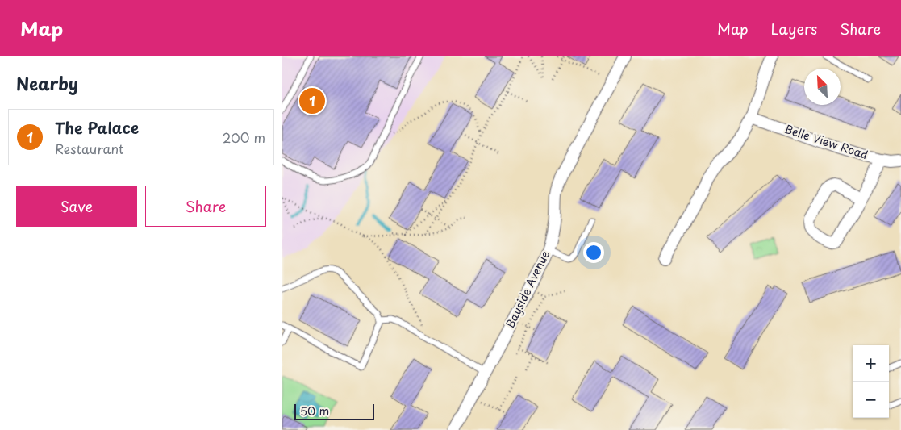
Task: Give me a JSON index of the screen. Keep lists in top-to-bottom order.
{
  "streets": {
    "street": ["Belle View Road", "Bayside Avenue"]
  },
  "scale_bar": "50 m",
  "north": "top left",
  "page": {
    "header": "Map",
    "nav": ["Map", "Layers", "Share"],
    "heading": "Nearby",
    "pins": "1",
    "list": [
      {
        "mark": "1",
        "name": "The Palace",
        "note": "Restaurant",
        "value": "200 m"
      }
    ],
    "buttons": ["Save", "Share"],
    "map_buttons": ["+", "−"],
    "scale": "50 m"
  }
}
